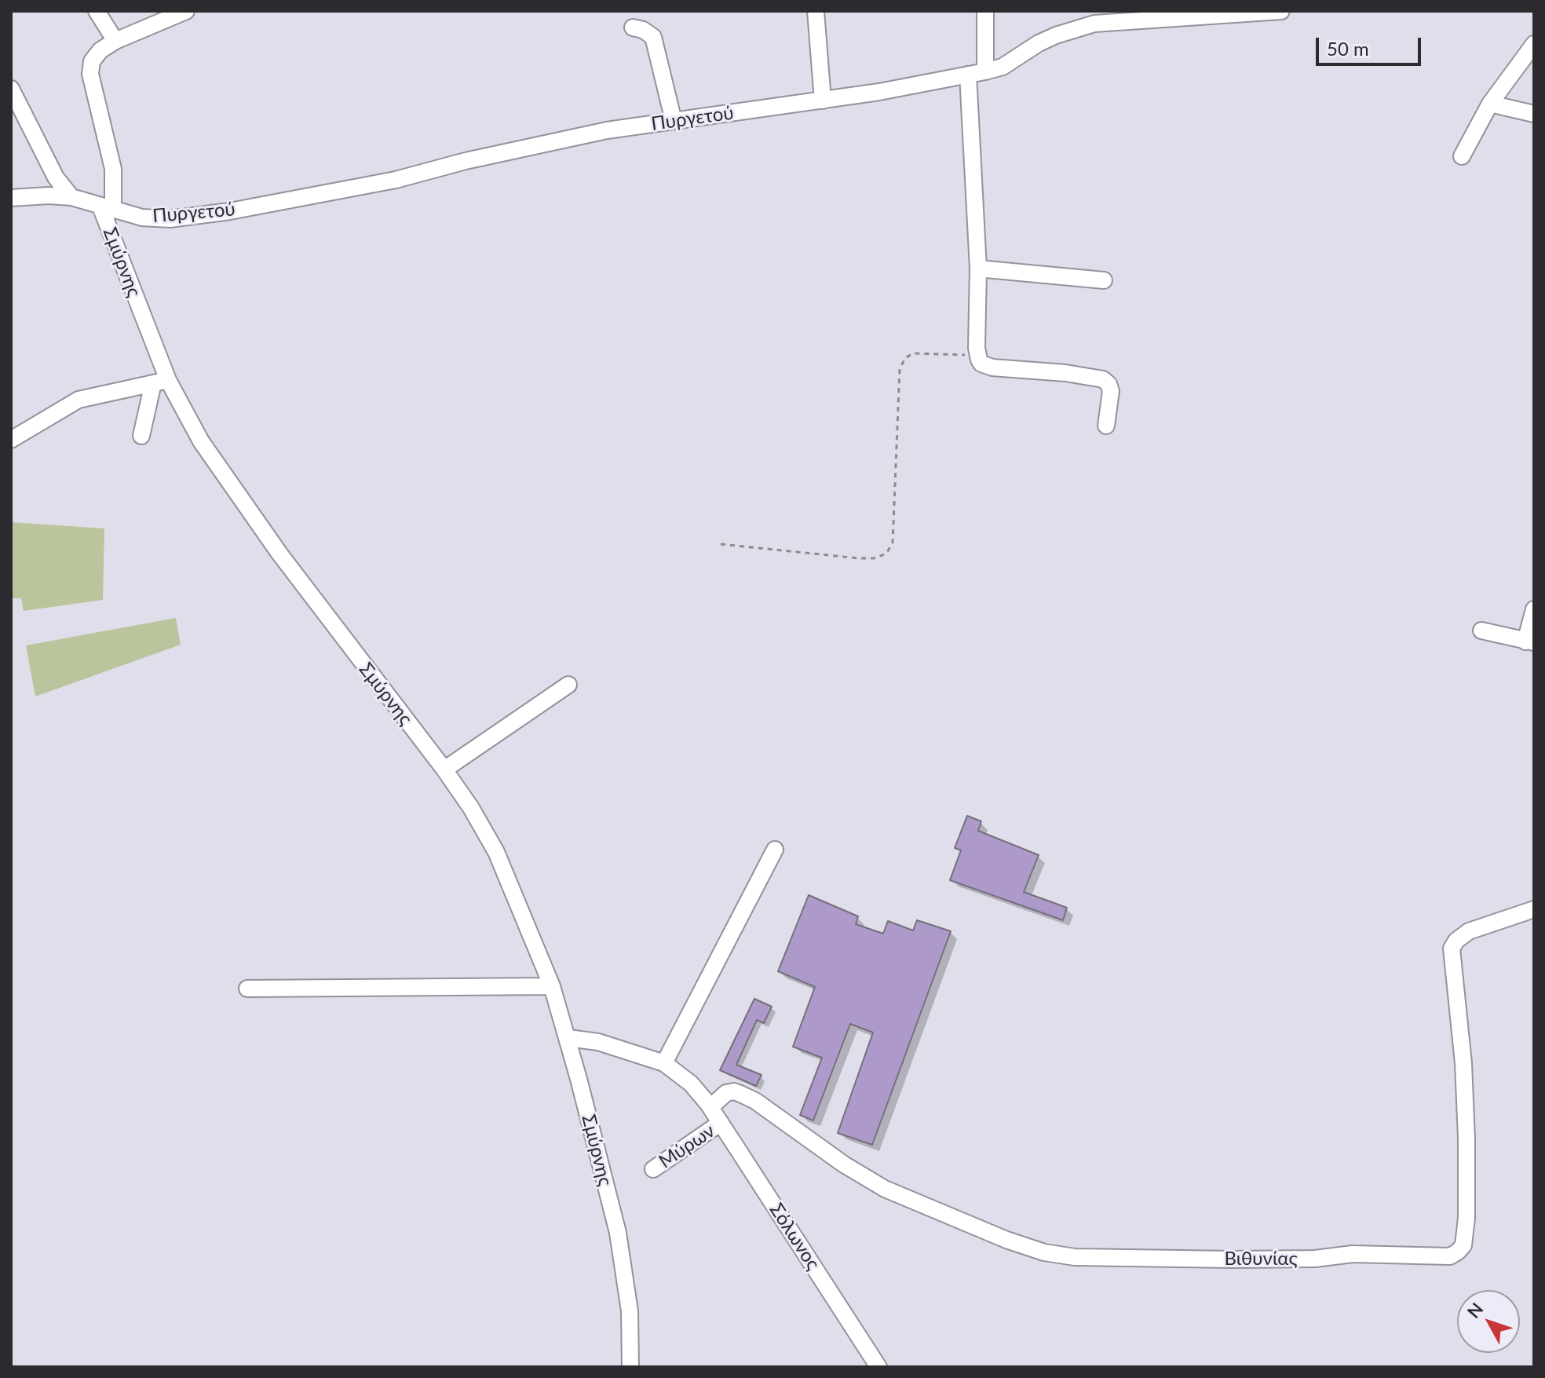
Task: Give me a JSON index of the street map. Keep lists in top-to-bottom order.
{
  "streets": {
    "street": [
      "Πυργετού",
      "Σμύρνης",
      "Μύρων",
      "Σόλωνος",
      "Βιθυνίας"
    ]
  },
  "crossings": [
    ["Πυργετού", "Σμύρνης"],
    ["Σμύρνης", "Σόλωνος"],
    ["Μύρων", "Σόλωνος"],
    ["Σόλωνος", "Βιθυνίας"]
  ],
  "scale_bar": "50 m",
  "north": "top left"
}
